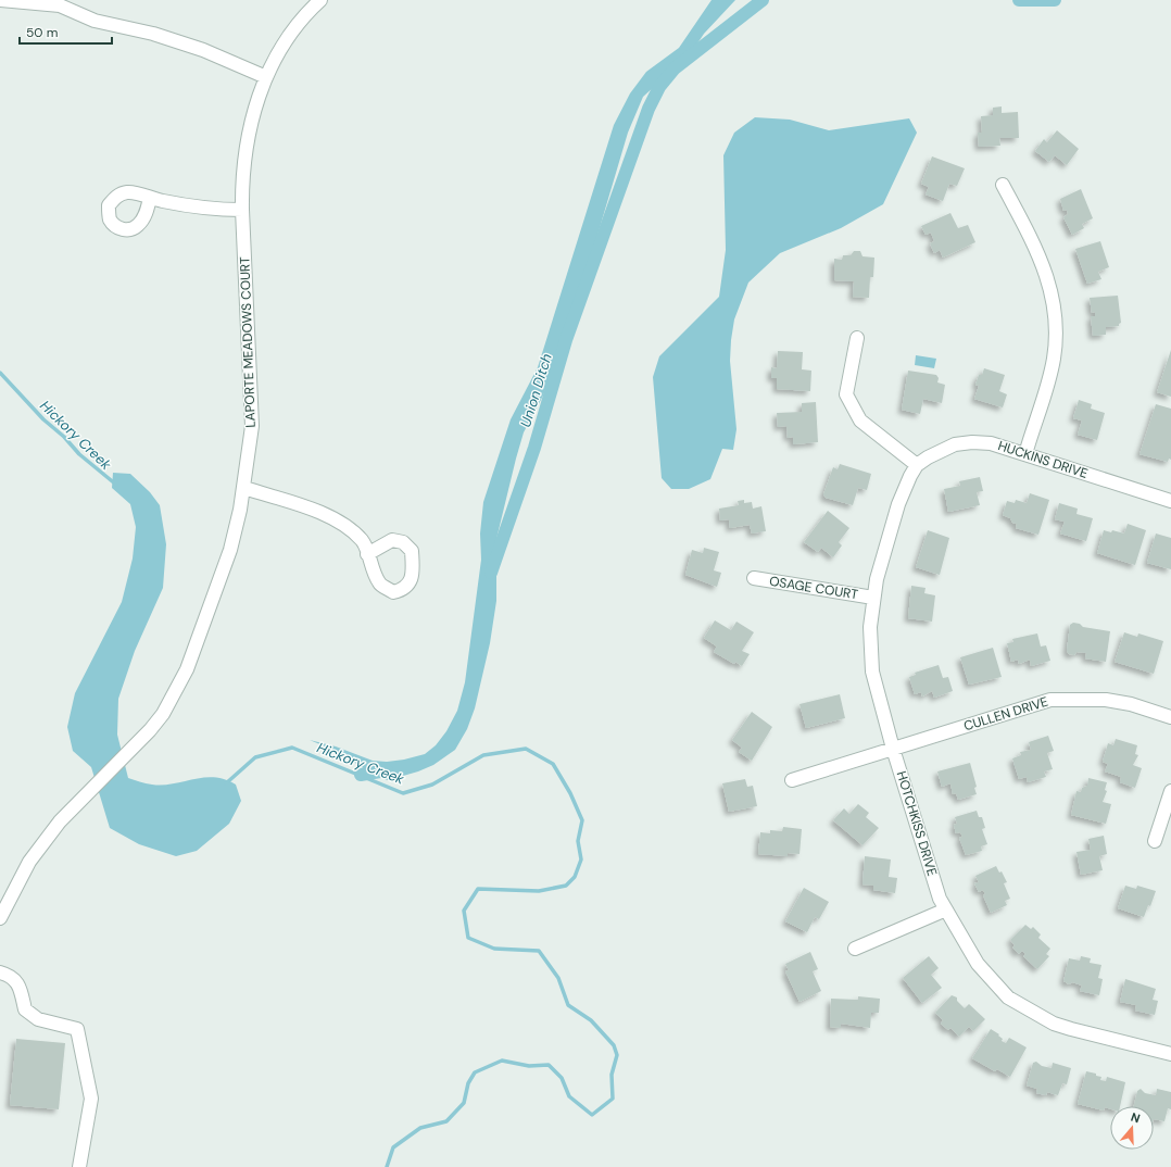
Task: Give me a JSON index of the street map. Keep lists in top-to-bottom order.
{
  "streets": {
    "street": [
      "LAPORTE MEADOWS COURT",
      "HUCKINS DRIVE",
      "OSAGE COURT",
      "CULLEN DRIVE",
      "HOTCHKISS DRIVE"
    ]
  },
  "crossings": [
    ["HUCKINS DRIVE", "HOTCHKISS DRIVE"],
    ["OSAGE COURT", "HOTCHKISS DRIVE"],
    ["CULLEN DRIVE", "HOTCHKISS DRIVE"]
  ],
  "water": ["Union Ditch", "Hickory Creek"],
  "scale_bar": "50 m",
  "north": "top"
}
